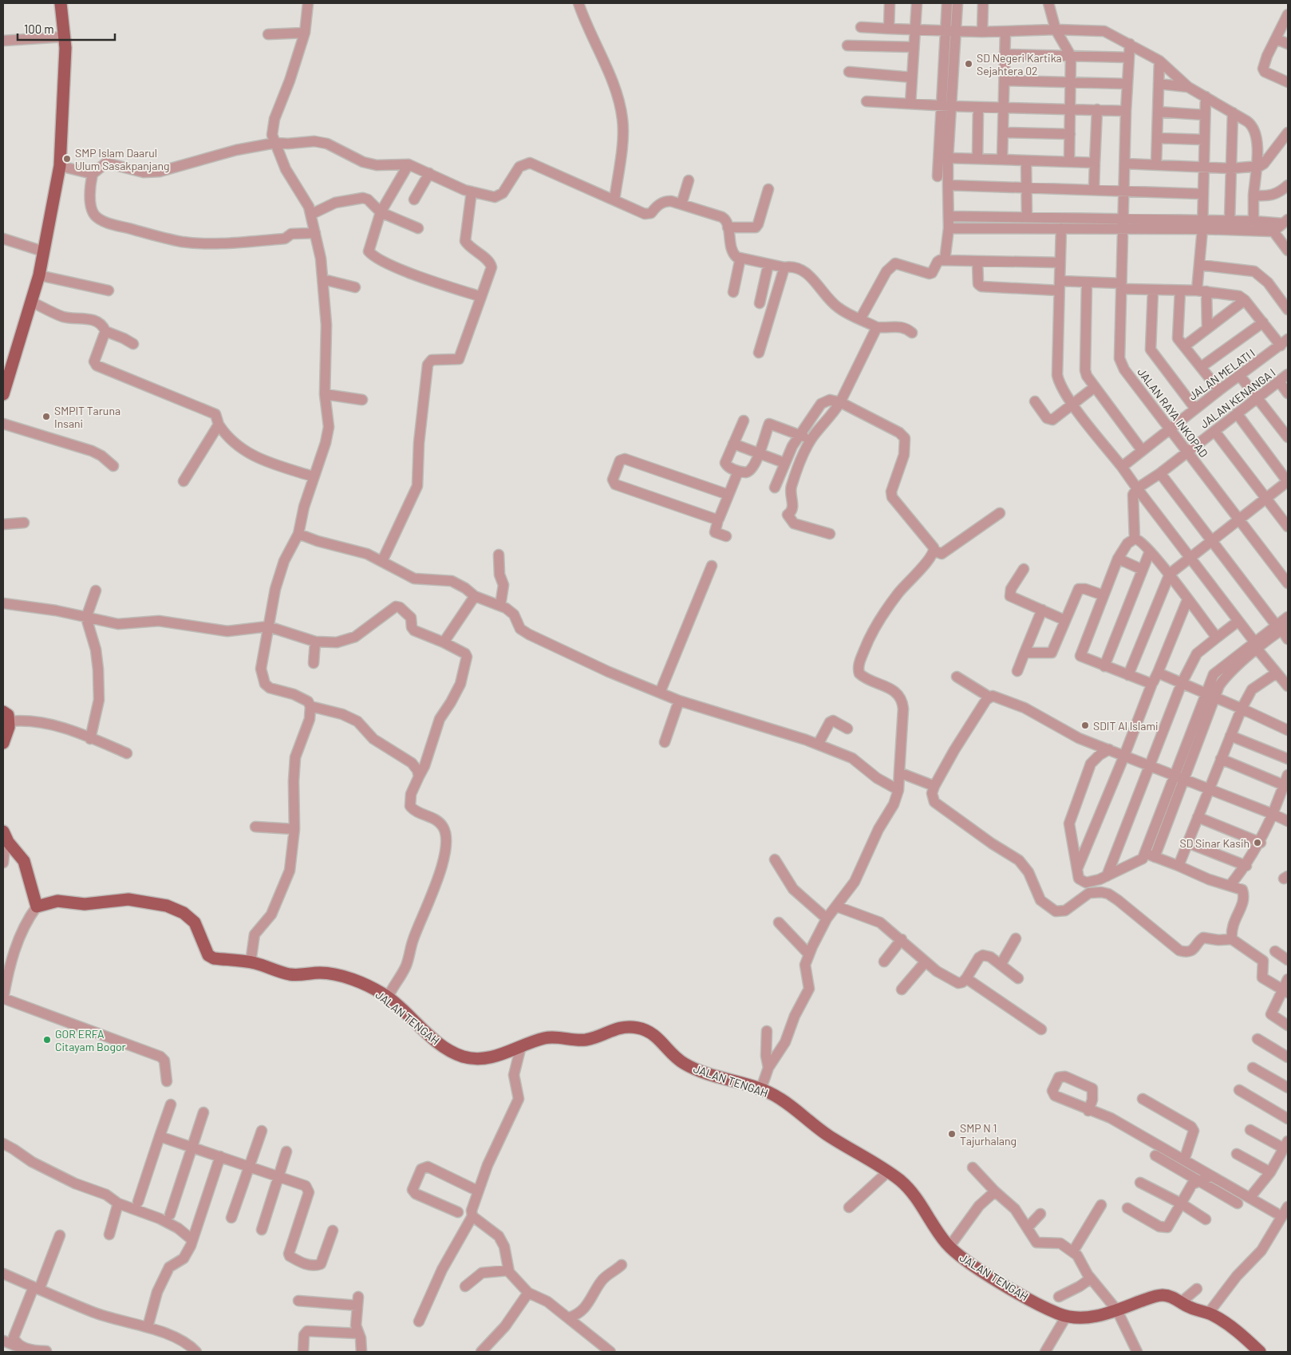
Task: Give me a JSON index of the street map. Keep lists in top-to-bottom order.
{
  "streets": {
    "main road": ["JALAN TENGAH"],
    "street": ["JALAN MELATI I", "JALAN KENANGA I", "JALAN RAYA INKOPAD"]
  },
  "crossings": [
    ["JALAN MELATI I", "JALAN RAYA INKOPAD"],
    ["JALAN KENANGA I", "JALAN RAYA INKOPAD"]
  ],
  "places": [
    "SD Negeri Kartika Sejahtera 02",
    "SMP Islam Daarul Ulum Sasakpanjang",
    "SMPIT Taruna Insani",
    "SDIT Al Islami",
    "SD Sinar Kasih",
    "GOR ERFA Citayam Bogor",
    "SMP N 1 Tajurhalang"
  ],
  "scale_bar": "100 m"
}
